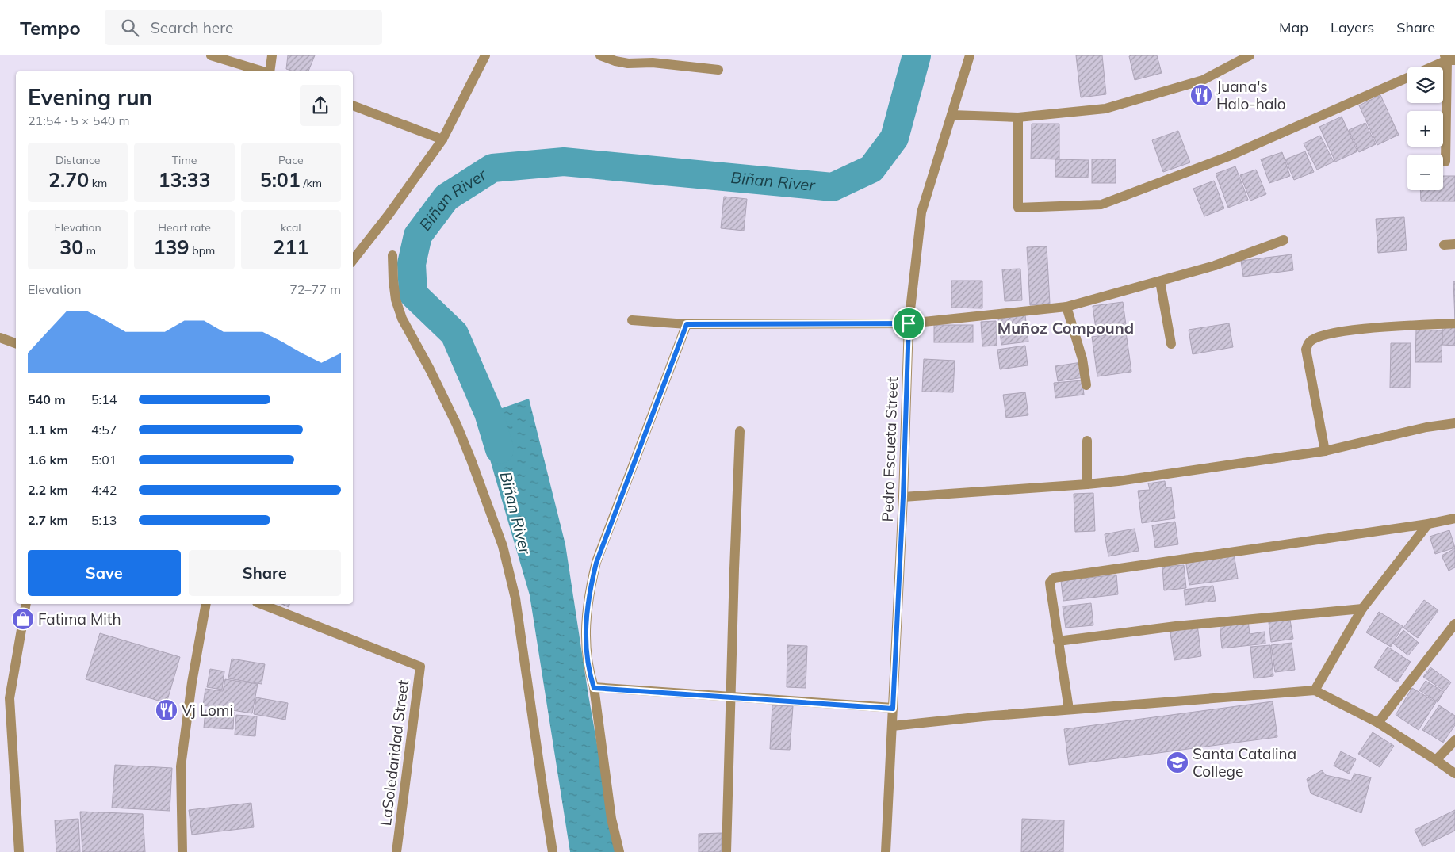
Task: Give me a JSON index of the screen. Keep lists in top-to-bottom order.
{
  "streets": {
    "street": ["Pedro Escueta Street", "LaSoledaridad Street"]
  },
  "districts": ["Muñoz Compound"],
  "water": ["Biñan River"],
  "places": {
    "restaurant": ["Juana's Halo-halo", "Vj Lomi"],
    "shop": ["Fatima Mith"],
    "school or university": ["Santa Catalina College"]
  },
  "page": {
    "header": "Tempo",
    "search": "Search here",
    "nav": ["Map", "Layers", "Share"],
    "map_buttons": ["+", "−"],
    "heading": ["Evening run", "21:54 · 5 × 540 m"],
    "stats": [
      ["Distance", "2.70 km"],
      ["Time", "13:33"],
      ["Pace", "5:01 /km"],
      ["Elevation", "30 m"],
      ["Heart rate", "139 bpm"],
      ["kcal", "211"]
    ],
    "chart": ["Elevation", "72–77 m"],
    "list": [
      {
        "name": "540 m",
        "note": "5:14"
      },
      {
        "name": "1.1 km",
        "note": "4:57"
      },
      {
        "name": "1.6 km",
        "note": "5:01"
      },
      {
        "name": "2.2 km",
        "note": "4:42"
      },
      {
        "name": "2.7 km",
        "note": "5:13"
      }
    ],
    "buttons": ["Save", "Share"]
  }
}
